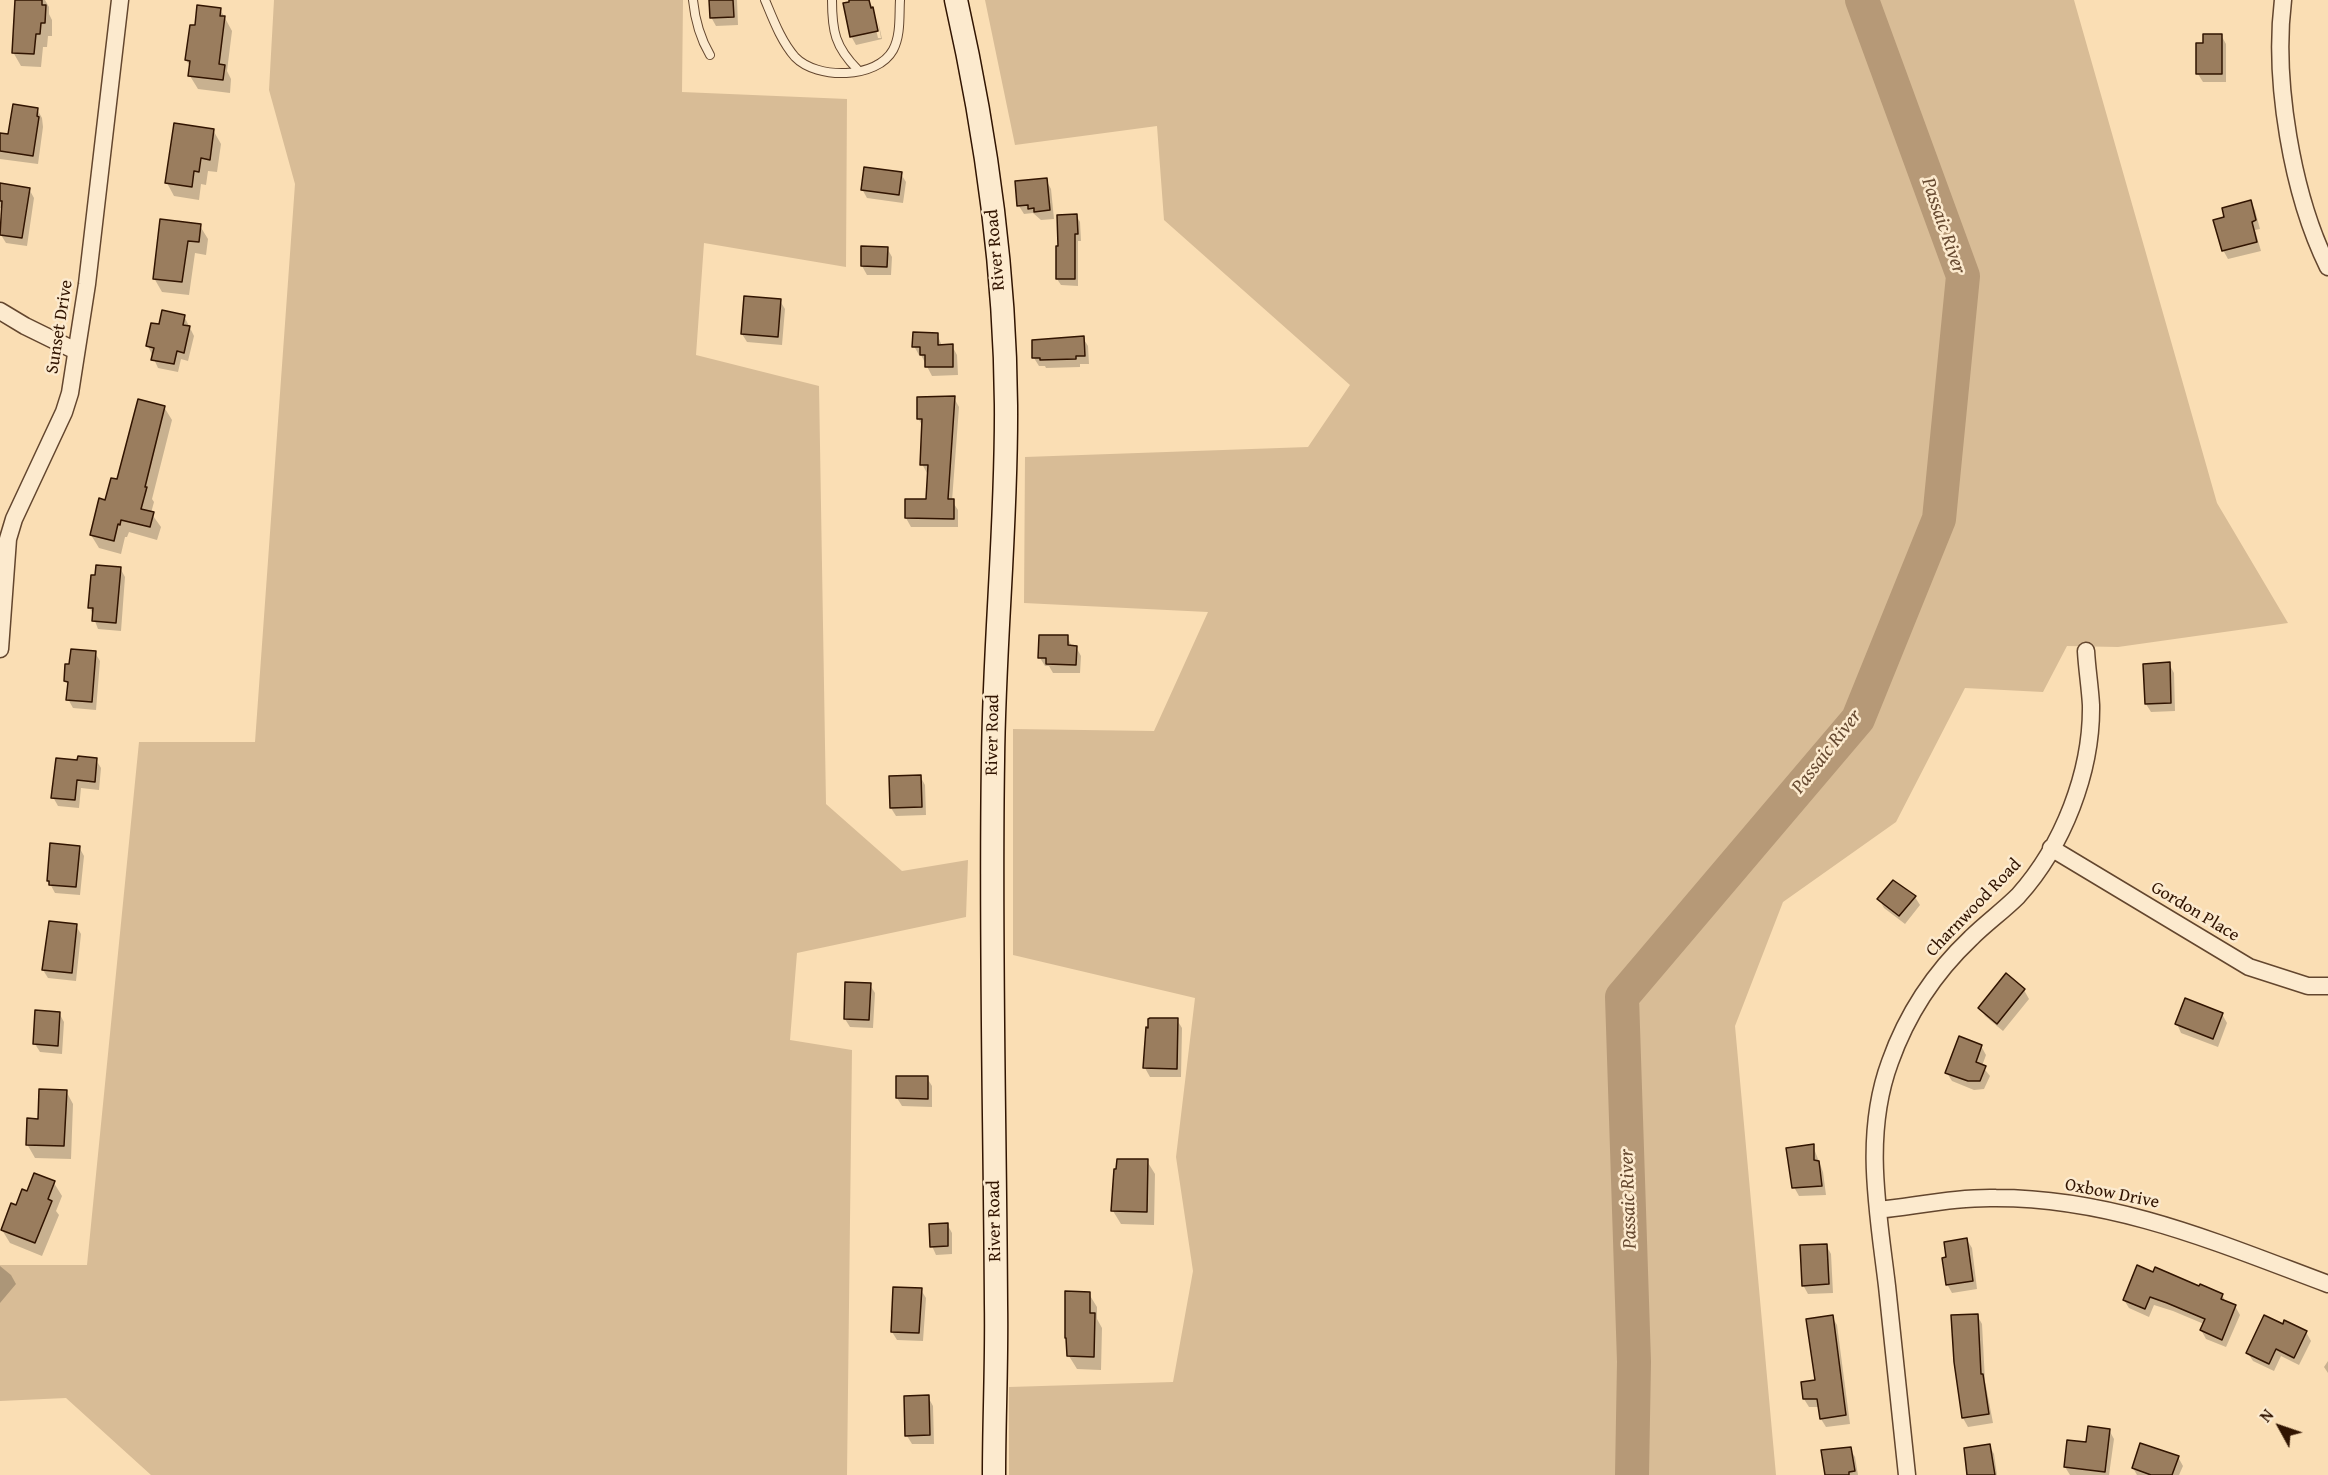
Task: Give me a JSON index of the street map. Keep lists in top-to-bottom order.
{
  "streets": {
    "street": [
      "River Road",
      "Sunset Drive",
      "Charnwood Road",
      "Gordon Place",
      "Oxbow Drive"
    ]
  },
  "crossings": [
    ["Charnwood Road", "Gordon Place"],
    ["Charnwood Road", "Oxbow Drive"]
  ],
  "water": ["Passaic River"],
  "north": "top left"
}
